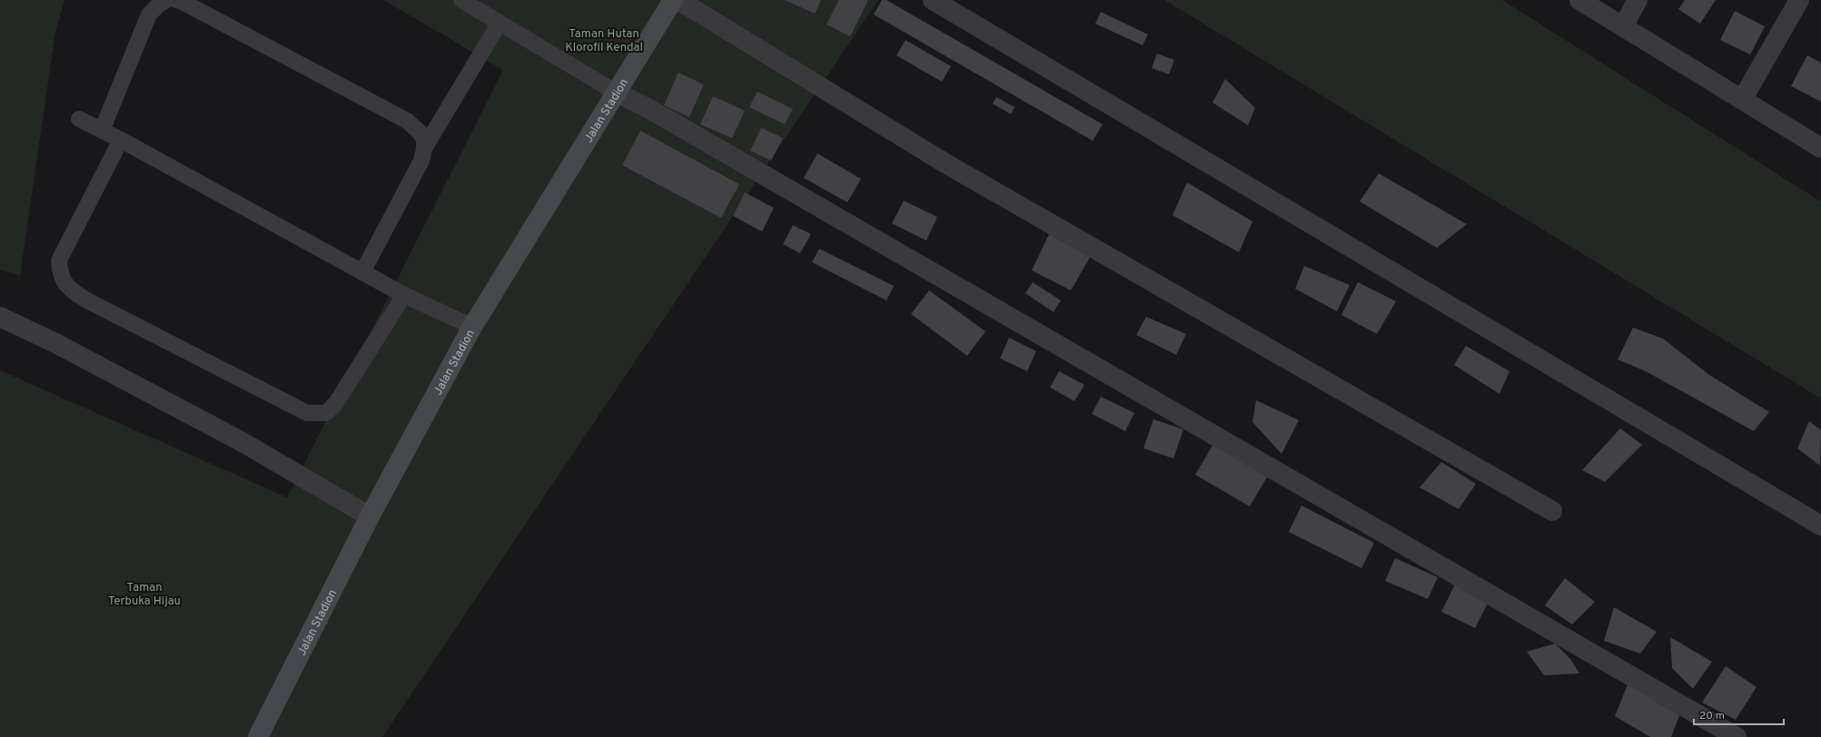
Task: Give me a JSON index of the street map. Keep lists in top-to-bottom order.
{
  "streets": {
    "street": ["Jalan Stadion"]
  },
  "parks": ["Taman Hutan Klorofil Kendal", "Taman Terbuka Hijau"],
  "scale_bar": "20 m"
}
